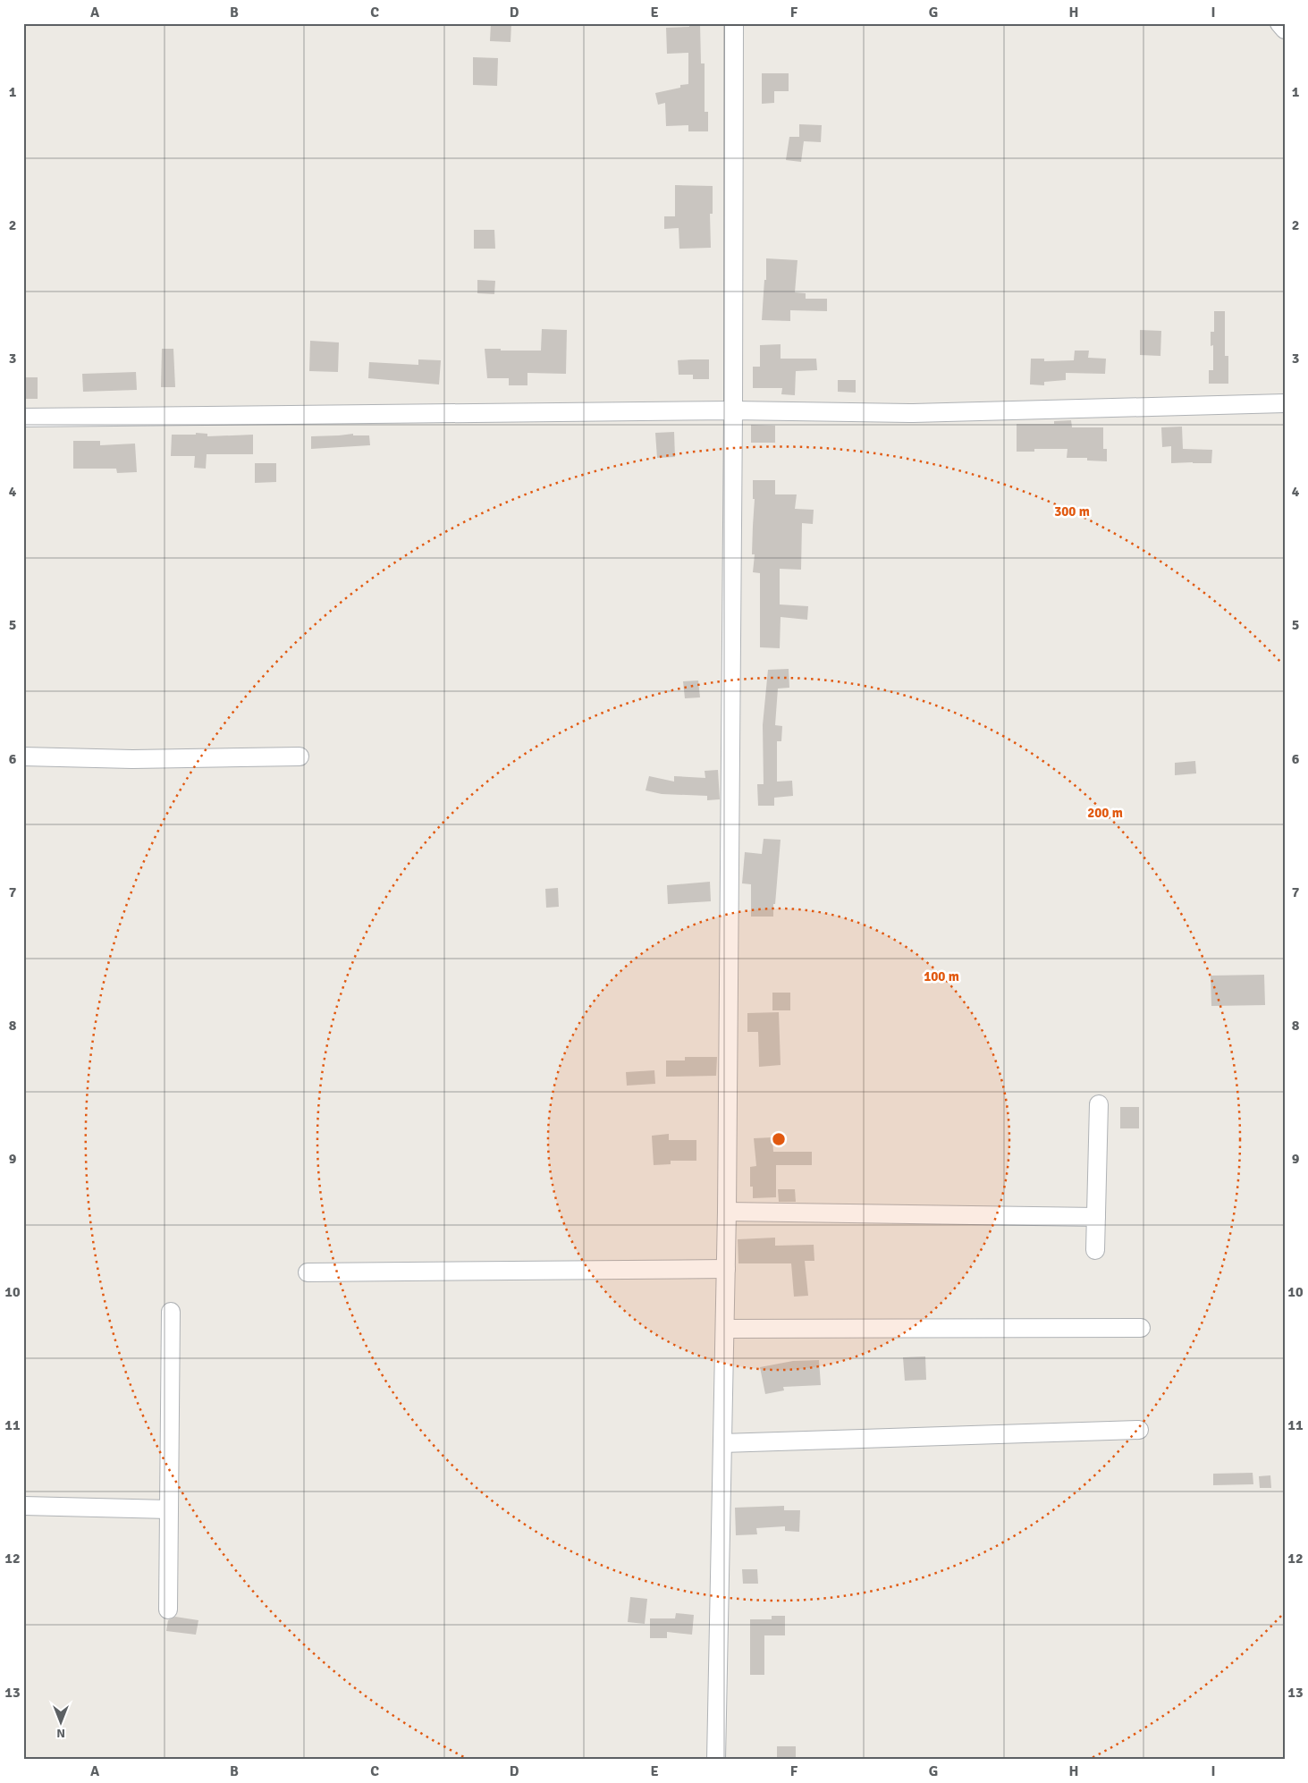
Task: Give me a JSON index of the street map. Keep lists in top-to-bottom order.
{
  "north": "bottom",
  "grid": {
    "columns": [
      "A",
      "B",
      "C",
      "D",
      "E",
      "F",
      "G",
      "H",
      "I"
    ],
    "rows": [
      "1",
      "2",
      "3",
      "4",
      "5",
      "6",
      "7",
      "8",
      "9",
      "10",
      "11",
      "12",
      "13"
    ]
  },
  "rings": ["300 m", "200 m", "100 m"]
}
